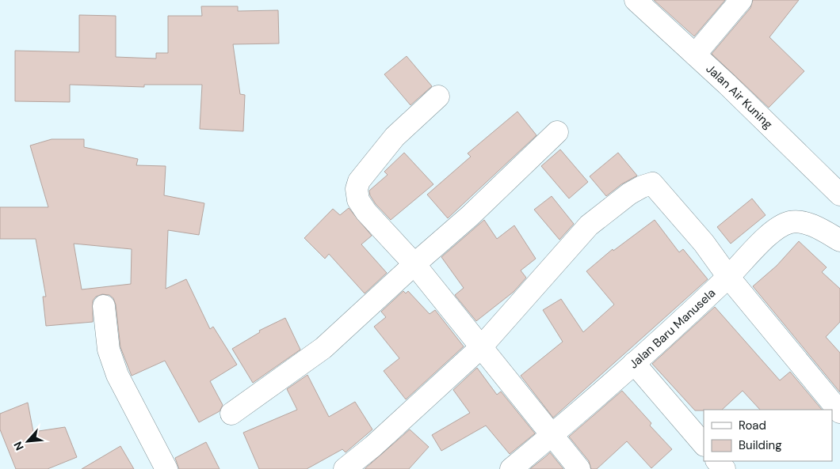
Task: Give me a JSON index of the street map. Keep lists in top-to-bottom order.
{
  "streets": {
    "street": ["Jalan Air Kuning", "Jalan Baru Manusela"]
  },
  "legend": ["Road", "Building"],
  "north": "bottom left"
}
